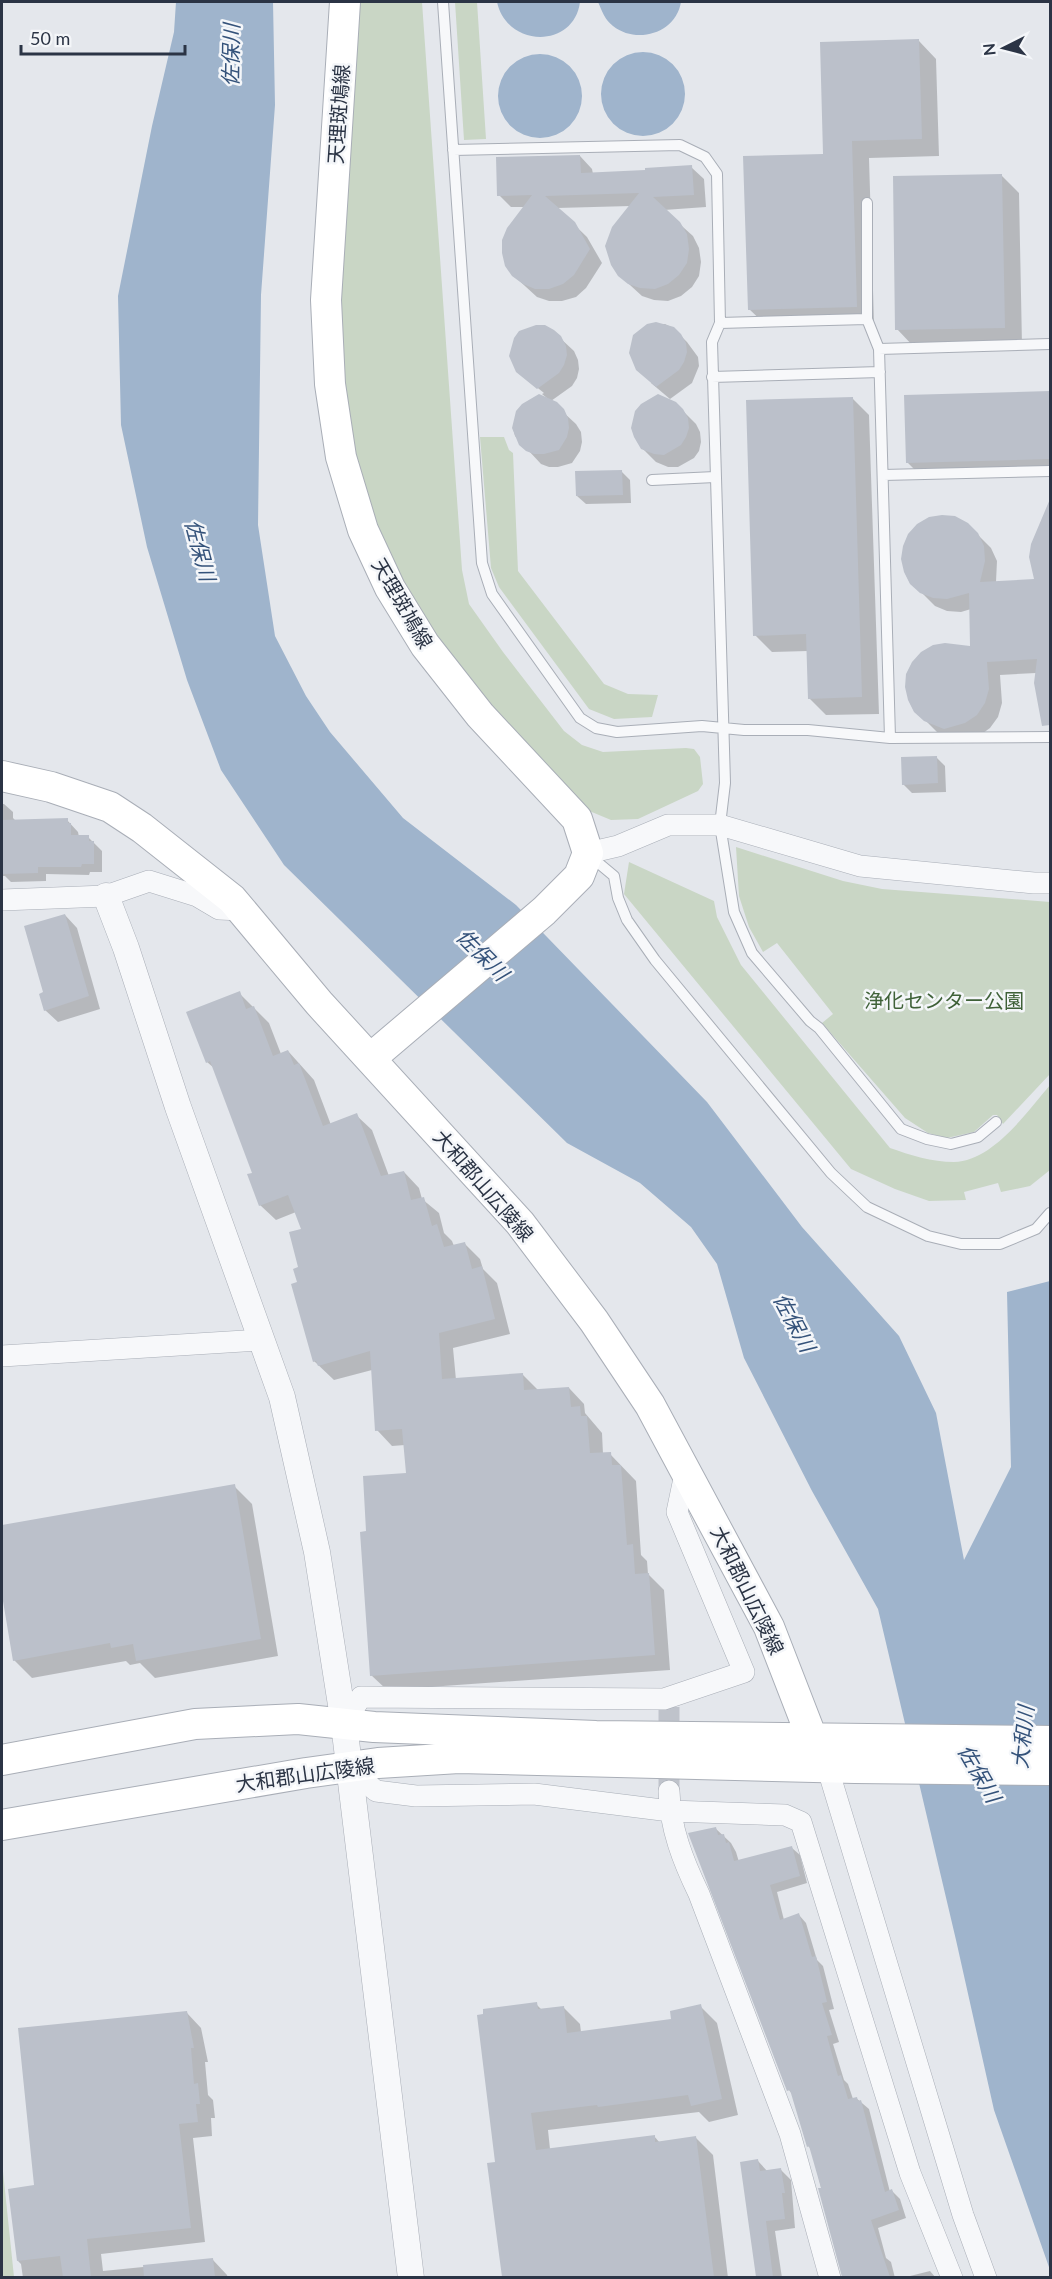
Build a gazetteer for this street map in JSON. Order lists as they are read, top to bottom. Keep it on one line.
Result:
{"streets":{"main road":["天理斑鳩線","大和郡山広陵線"]},"water":["佐保川","大和川"],"parks":["浄化センター公園"],"scale_bar":"50 m","north":"left"}
